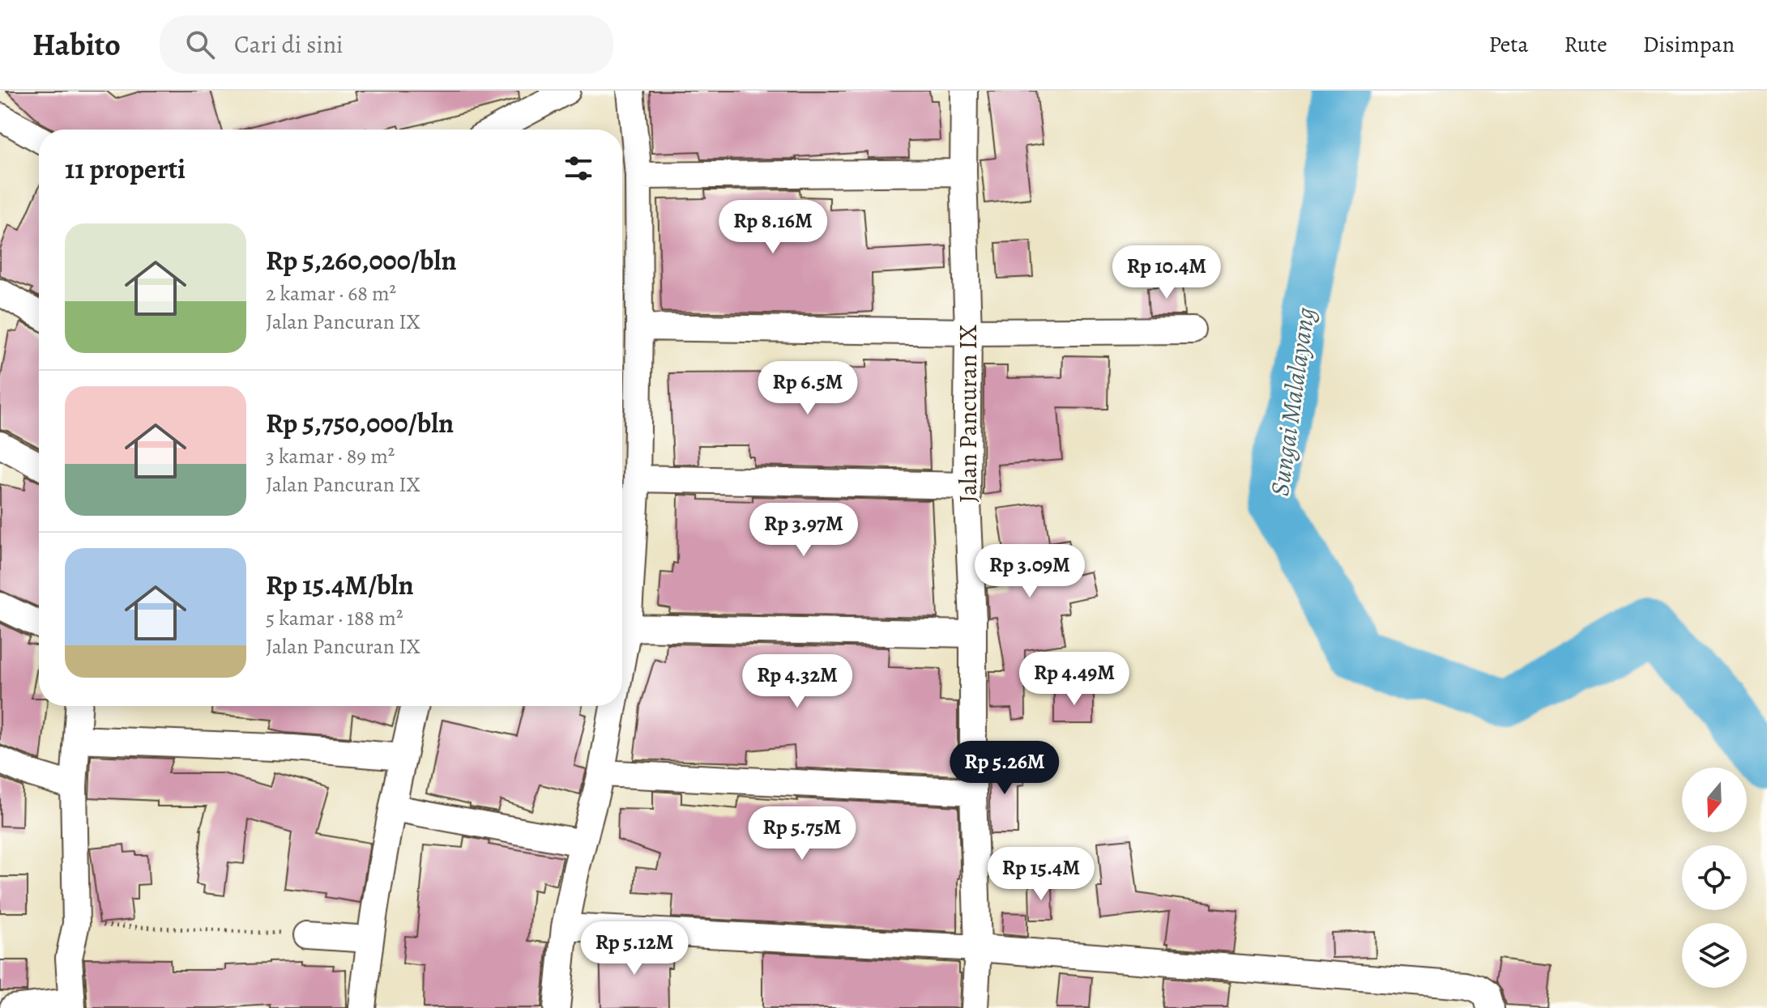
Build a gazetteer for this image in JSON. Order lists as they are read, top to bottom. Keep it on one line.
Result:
{"streets":{"street":["Jalan Pancuran IX"]},"water":["Sungai Malalayang"],"north":"bottom","page":{"header":"Habito","search":"Cari di sini","nav":["Peta","Rute","Disimpan"],"heading":"11 properti","price":["Rp 8.16M","Rp 10.4M","Rp 6.5M","Rp 3.97M","Rp 3.09M","Rp 4.49M","Rp 4.32M","Rp 5.26M","Rp 5.75M","Rp 15.4M","Rp 5.12M"],"list":[{"name":"Rp 5,260,000/bln","note":"2 kamar · 68 m² · Jalan Pancuran IX"},{"name":"Rp 5,750,000/bln","note":"3 kamar · 89 m² · Jalan Pancuran IX"},{"name":"Rp 15.4M/bln","note":"5 kamar · 188 m² · Jalan Pancuran IX"}]}}
